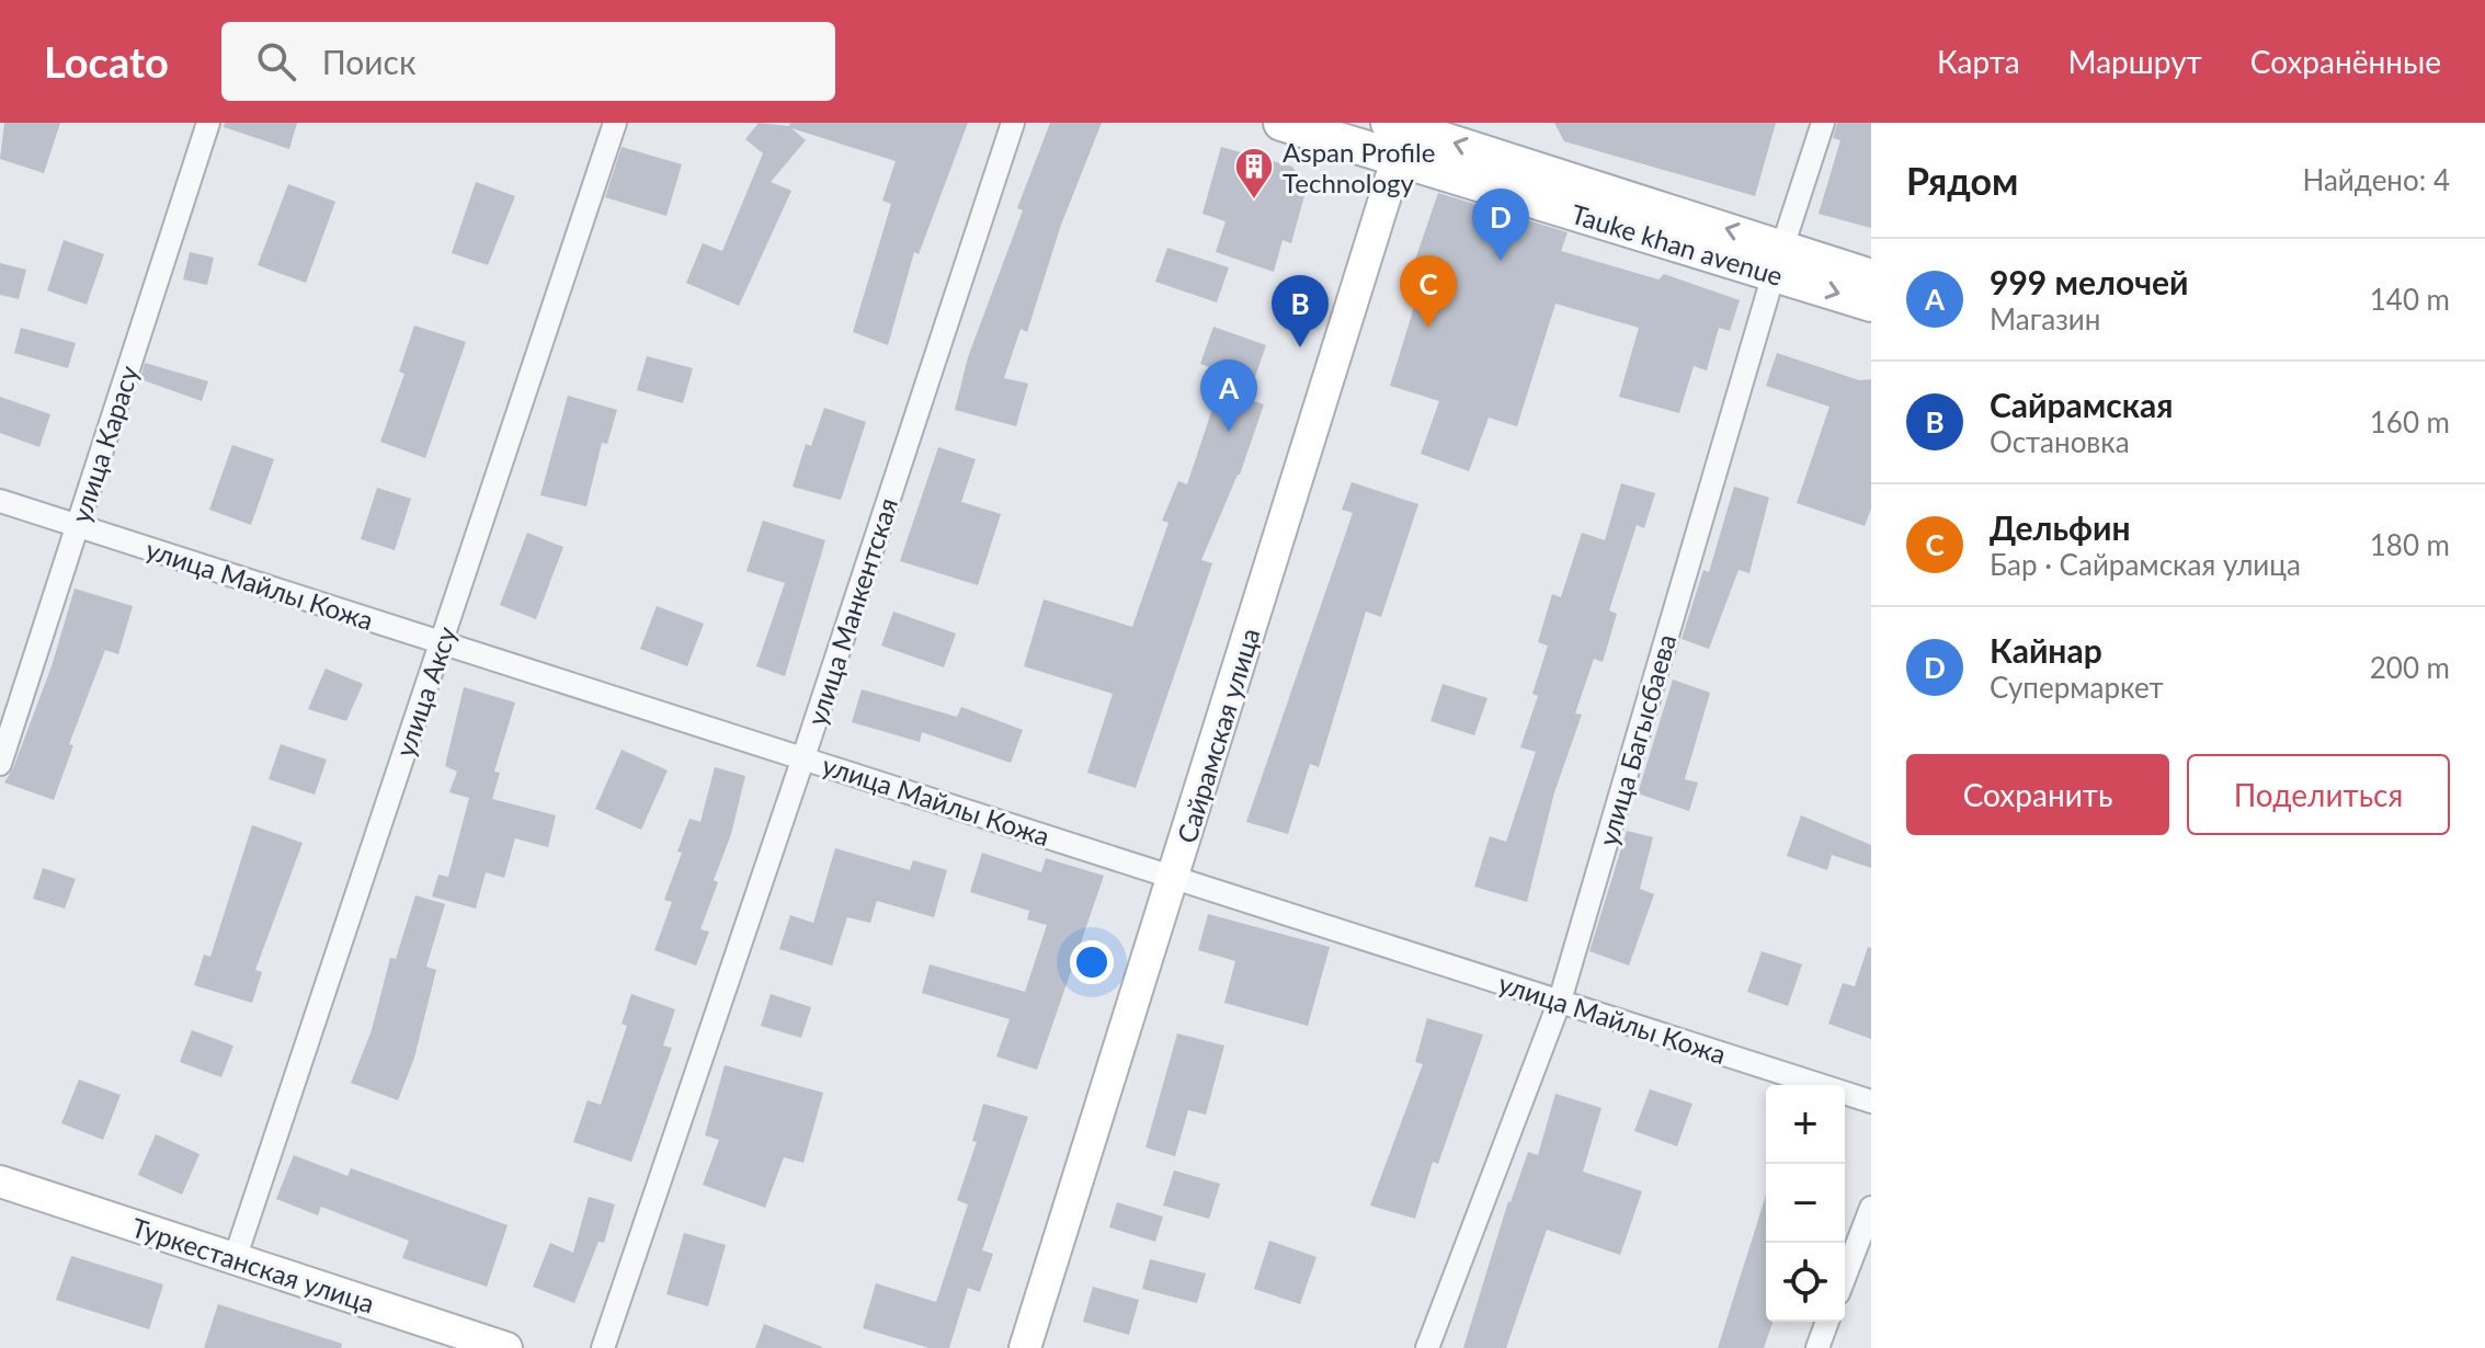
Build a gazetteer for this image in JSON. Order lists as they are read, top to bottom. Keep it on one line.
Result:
{"streets":{"main road":["Tauke khan avenue","Сайрамская улица","Туркестанская улица"],"street":["улица Карасу","улица Майлы Кожа","улица Манкентская","улица Аксу","улица Багысбаева"]},"crossings":[["Tauke khan avenue","Сайрамская улица"],["Tauke khan avenue","улица Багысбаева"],["улица Карасу","улица Майлы Кожа"],["улица Майлы Кожа","улица Манкентская"],["улица Майлы Кожа","улица Аксу"],["улица Майлы Кожа","Сайрамская улица"],["улица Майлы Кожа","улица Багысбаева"],["улица Аксу","Туркестанская улица"]],"places":{"building":["Aspan Profile Technology"]},"page":{"header":"Locato","search":"Поиск","nav":["Карта","Маршрут","Сохранённые"],"heading":["Рядом","Найдено: 4"],"pins":["D","C","B","A"],"list":[{"mark":"A","name":"999 мелочей","note":"Магазин","value":"140 m"},{"mark":"B","name":"Сайрамская","note":"Остановка","value":"160 m"},{"mark":"C","name":"Дельфин","note":"Бар · Сайрамская улица","value":"180 m"},{"mark":"D","name":"Кайнар","note":"Супермаркет","value":"200 m"}],"buttons":["Сохранить","Поделиться"],"map_buttons":["+","−"]}}
